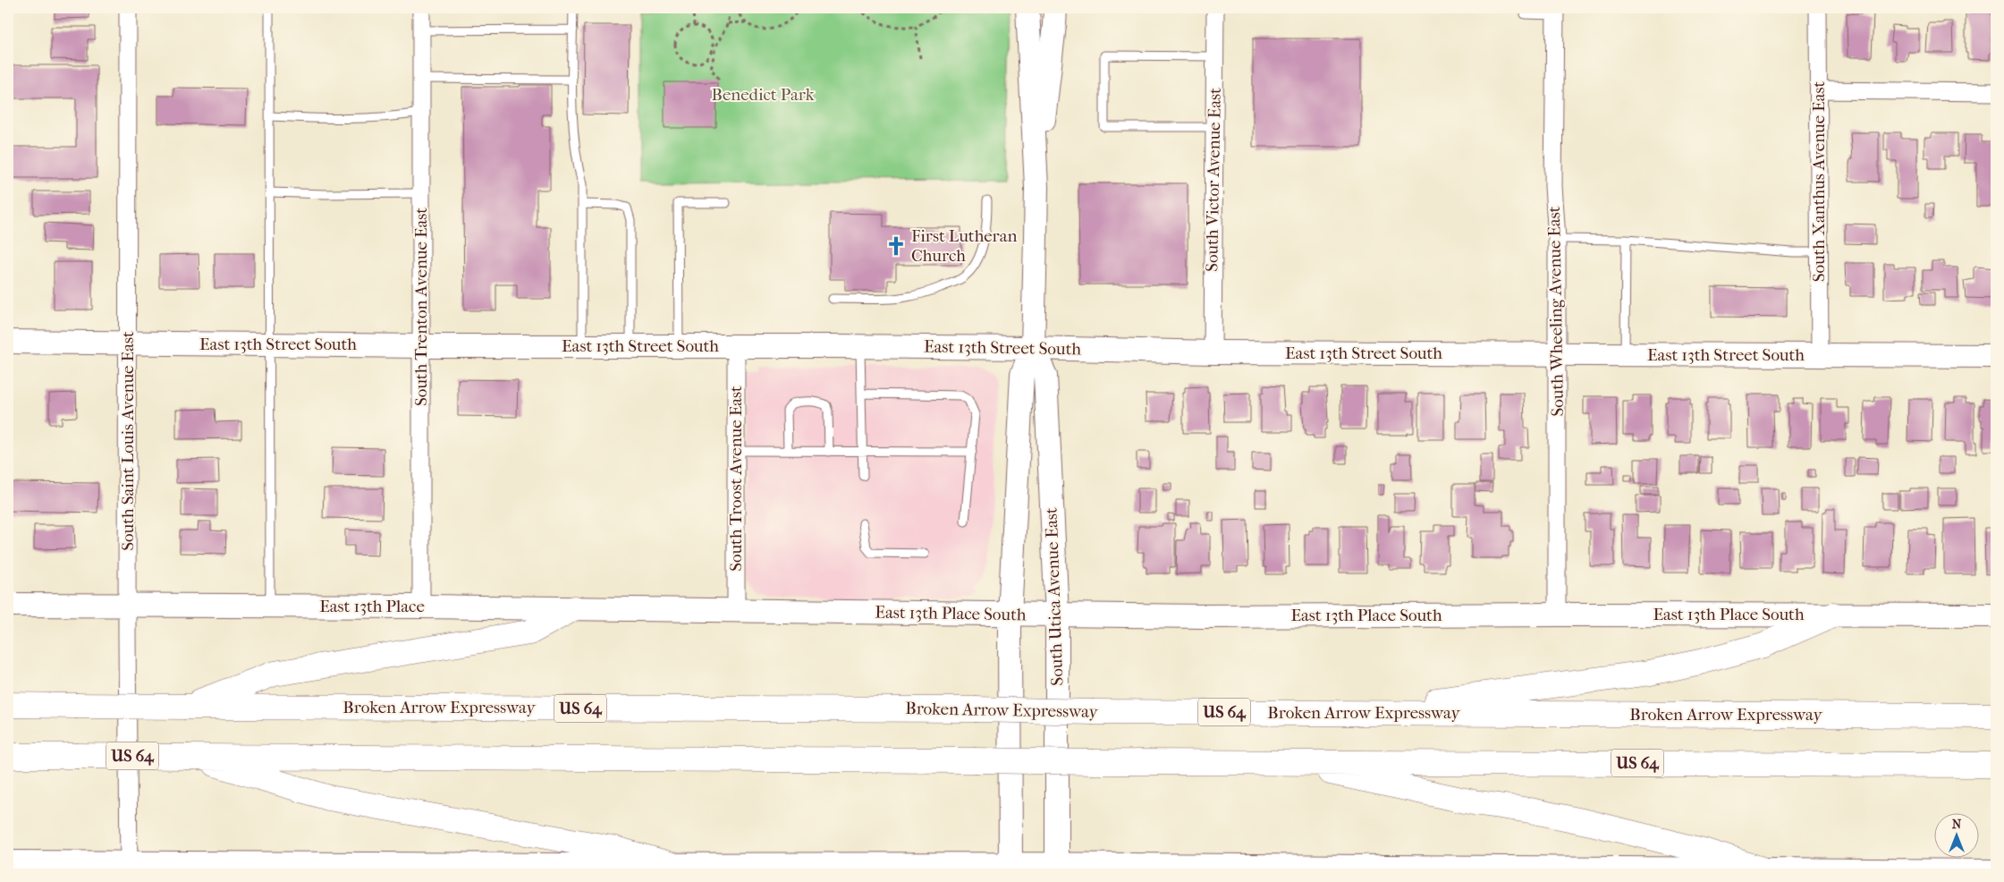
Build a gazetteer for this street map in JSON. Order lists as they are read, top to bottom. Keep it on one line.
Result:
{"streets":{"highway":["Broken Arrow Expressway","US 64"],"street":["South Victor Avenue East","South Xanthus Avenue East","South Trenton Avenue East","South Wheeling Avenue East","East 13th Street South","South Saint Louis Avenue East","South Troost Avenue East","South Utica Avenue East","East 13th Place","East 13th Place South"]},"crossings":[["South Victor Avenue East","East 13th Street South"],["South Xanthus Avenue East","East 13th Street South"],["South Trenton Avenue East","East 13th Street South"],["South Trenton Avenue East","East 13th Place"],["South Wheeling Avenue East","East 13th Street South"],["South Wheeling Avenue East","East 13th Place South"],["East 13th Street South","South Saint Louis Avenue East"],["East 13th Street South","South Troost Avenue East"],["East 13th Street South","South Utica Avenue East"],["South Saint Louis Avenue East","East 13th Place"],["South Troost Avenue East","East 13th Place"],["South Troost Avenue East","East 13th Place South"],["South Utica Avenue East","East 13th Place South"],["East 13th Place","East 13th Place South"]],"parks":["Benedict Park"],"places":{"church":["First Lutheran Church"]},"north":"top"}
